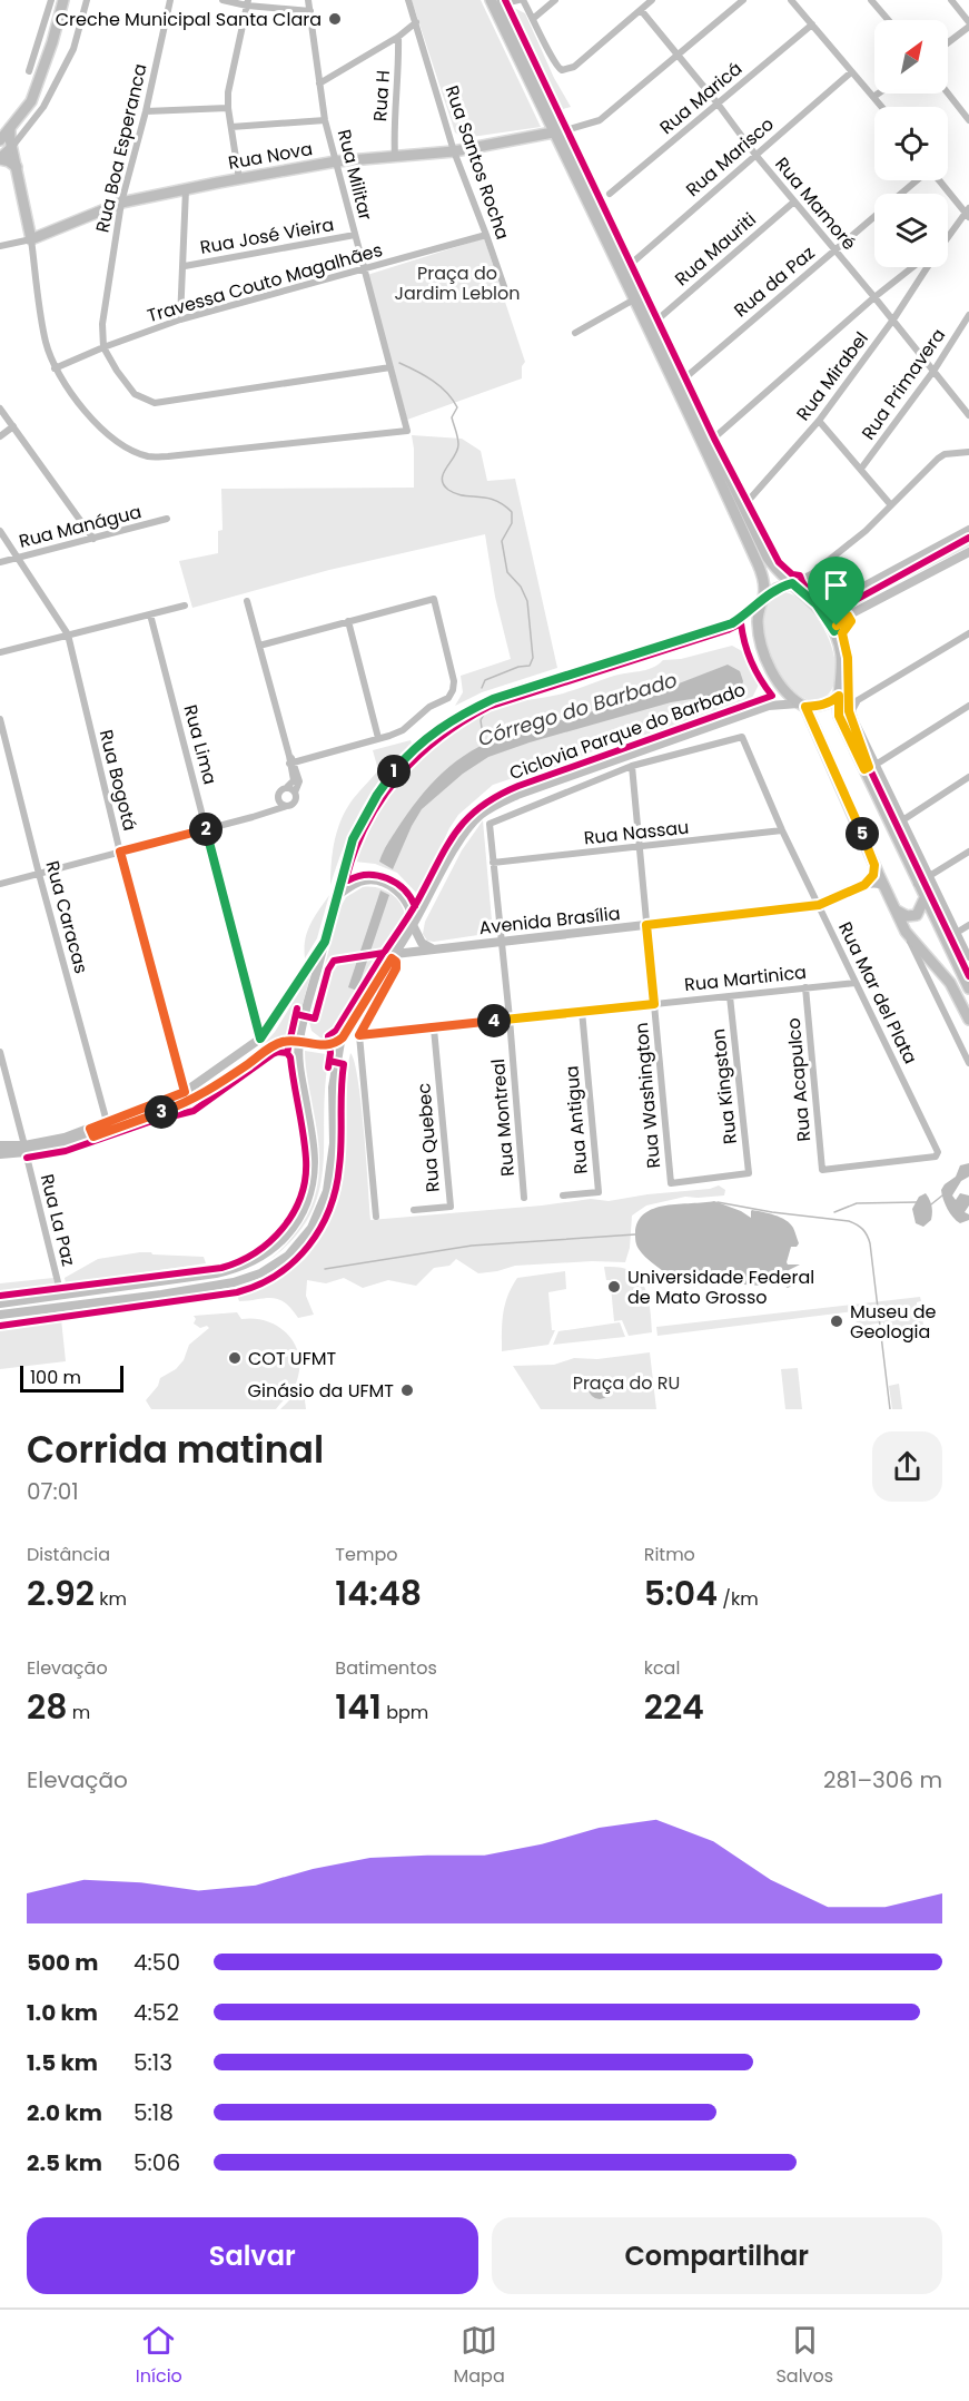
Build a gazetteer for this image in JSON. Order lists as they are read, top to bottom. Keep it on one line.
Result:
{"streets":{"main road":["Rua Nova"],"street":["Rua H","Rua Maricá","Rua Boa Esperanca","Rua Marisco","Rua Santos Rocha","Rua Militar","Rua Mamoré","Rua José Vieira","Rua Mauriti","Rua da Paz","Travessa Couto Magalhães","Rua Mirabel","Rua Primavera","Rua Manágua","Rua Lima","Rua Bogotá","Rua Nassau","Rua Caracas","Avenida Brasília","Rua Martinica","Rua Mar del Plata","Rua Acapulco","Rua Kingston","Rua Washington","Rua Montreal","Rua Antigua","Rua Quebec","Rua La Paz"],"cycle path":["Ciclovia Parque do Barbado"]},"crossings":[["Rua H","Rua Nova"],["Rua Maricá","Rua Mamoré"],["Rua Boa Esperanca","Rua Nova"],["Rua Boa Esperanca","Travessa Couto Magalhães"],["Rua Nova","Rua Santos Rocha"],["Rua Nova","Rua Militar"],["Rua Marisco","Rua Mamoré"],["Rua Santos Rocha","Travessa Couto Magalhães"],["Rua Militar","Rua José Vieira"],["Rua Militar","Travessa Couto Magalhães"],["Rua Mamoré","Rua Mauriti"],["Rua Mamoré","Rua da Paz"],["Rua Mamoré","Rua Mirabel"],["Rua Mamoré","Rua Primavera"],["Rua Manágua","Rua Bogotá"],["Rua Nassau","Rua Mar del Plata"],["Rua Nassau","Rua Washington"],["Rua Nassau","Rua Montreal"],["Avenida Brasília","Rua Mar del Plata"],["Avenida Brasília","Rua Washington"],["Avenida Brasília","Rua Montreal"],["Rua Martinica","Rua Mar del Plata"],["Rua Martinica","Rua Acapulco"],["Rua Martinica","Rua Kingston"],["Rua Martinica","Rua Washington"],["Rua Martinica","Rua Montreal"],["Rua Martinica","Rua Antigua"],["Rua Martinica","Rua Quebec"],["Rua Mar del Plata","Rua Acapulco"],["Rua Mar del Plata","Rua Montreal"],["Rua Kingston","Rua Washington"],["Rua Washington","Rua Montreal"]],"water":["Córrego do Barbado"],"parks":["Praça do Jardim Leblon","Praça do RU"],"places":["Creche Municipal Santa Clara","Universidade Federal de Mato Grosso","Museu de Geologia","COT UFMT","Ginásio da UFMT"],"scale_bar":"100 m","north":"top right","page":{"pins":["1","2","5","4","3"],"scale":"100 m","heading":["Corrida matinal","07:01"],"stats":[["Distância","2.92 km"],["Tempo","14:48"],["Ritmo","5:04 /km"],["Elevação","28 m"],["Batimentos","141 bpm"],["kcal","224"]],"chart":["Elevação","281–306 m"],"list":[{"name":"500 m","note":"4:50"},{"name":"1.0 km","note":"4:52"},{"name":"1.5 km","note":"5:13"},{"name":"2.0 km","note":"5:18"},{"name":"2.5 km","note":"5:06"}],"buttons":["Salvar","Compartilhar"],"tabs":["Início","Mapa","Salvos"]}}
